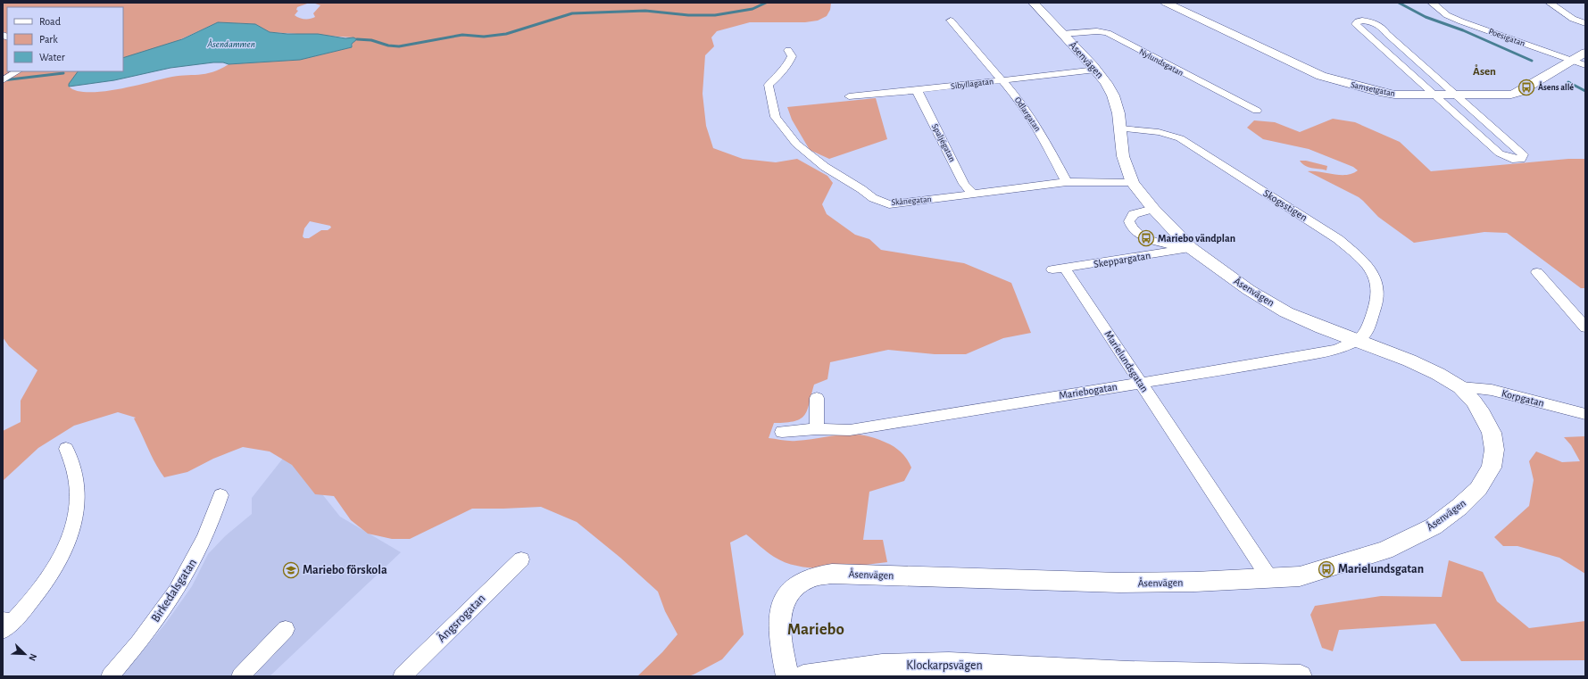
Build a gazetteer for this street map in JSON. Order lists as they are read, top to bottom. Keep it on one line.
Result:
{"streets":{"street":["Poesigatan","Åsenvägen","Nylundsgatan","Sibyllagatan","Samsetgatan","Odlargatan","Spaljégatan","Skånegatan","Skogsstigen","Skeppargatan","Marielundsgatan","Mariebogatan","Korpgatan","Birkedalsgatan","Ängsrogatan","Klockarpsvägen"]},"crossings":[["Poesigatan","Samsetgatan"],["Åsenvägen","Nylundsgatan"],["Åsenvägen","Sibyllagatan"],["Åsenvägen","Skånegatan"],["Åsenvägen","Skogsstigen"],["Åsenvägen","Skeppargatan"],["Åsenvägen","Marielundsgatan"],["Åsenvägen","Mariebogatan"],["Åsenvägen","Korpgatan"],["Sibyllagatan","Odlargatan"],["Sibyllagatan","Spaljégatan"],["Odlargatan","Skånegatan"],["Spaljégatan","Skånegatan"],["Skogsstigen","Mariebogatan"],["Skeppargatan","Marielundsgatan"],["Marielundsgatan","Mariebogatan"]],"districts":["Åsen","Mariebo"],"water":["Åsendammen"],"places":{"bus stop":["Åsens allé","Mariebo vändplan","Marielundsgatan"],"school or university":["Mariebo förskola"]},"legend":["Road","Park","Water"],"north":"bottom right"}
